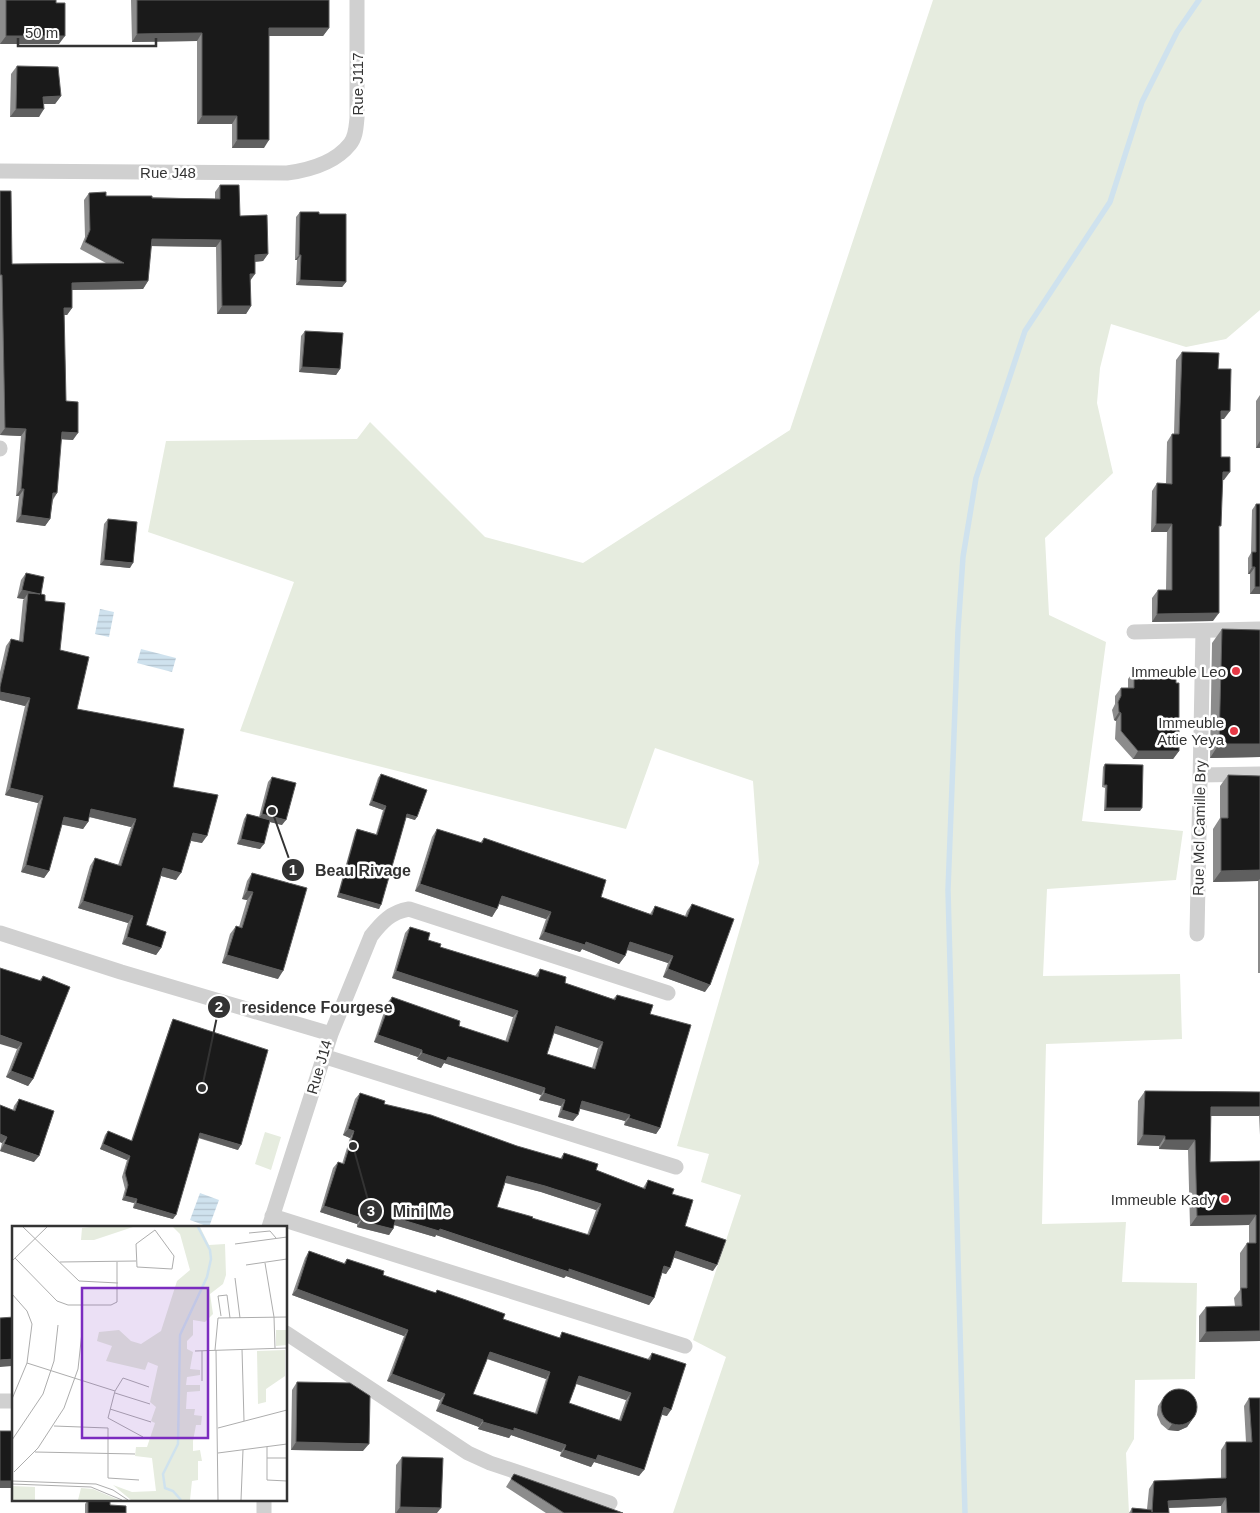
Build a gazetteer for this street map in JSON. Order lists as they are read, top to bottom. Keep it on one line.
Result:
{"streets":{"street":["Rue J117","Rue J48","Rue Mcl Camille Bry","Rue J14"]},"crossings":[["Rue J117","Rue J48"]],"places":["Immeuble Leo","Immeuble Attie Yeya","Beau Rivage","residence Fourgese","Mini Me","Immeuble Kady"],"scale_bar":"50 m"}
